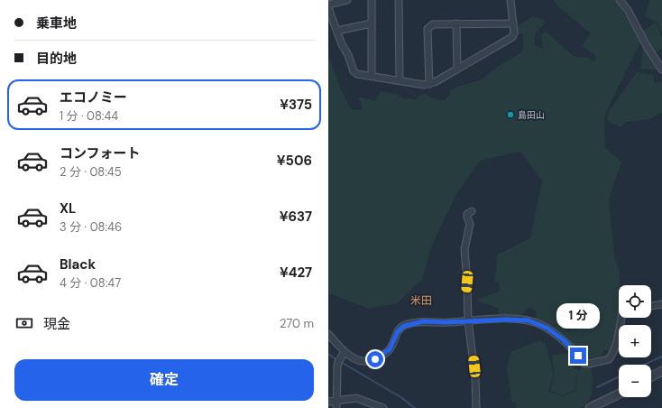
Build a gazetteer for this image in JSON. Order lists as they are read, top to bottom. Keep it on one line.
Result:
{"districts":["米田"],"places":["島田山"],"page":{"banner":["乗車地","目的地"],"list":[{"name":"エコノミー","note":"1 分 · 08:44","value":"¥375"},{"name":"コンフォート","note":"2 分 · 08:45","value":"¥506"},{"name":"XL","note":"3 分 · 08:46","value":"¥637"},{"name":"Black","note":"4 分 · 08:47","value":"¥427"}],"map_buttons":["+","−"],"pay":["現金","270 m"],"bubble":"1 分","buttons":"確定"}}
